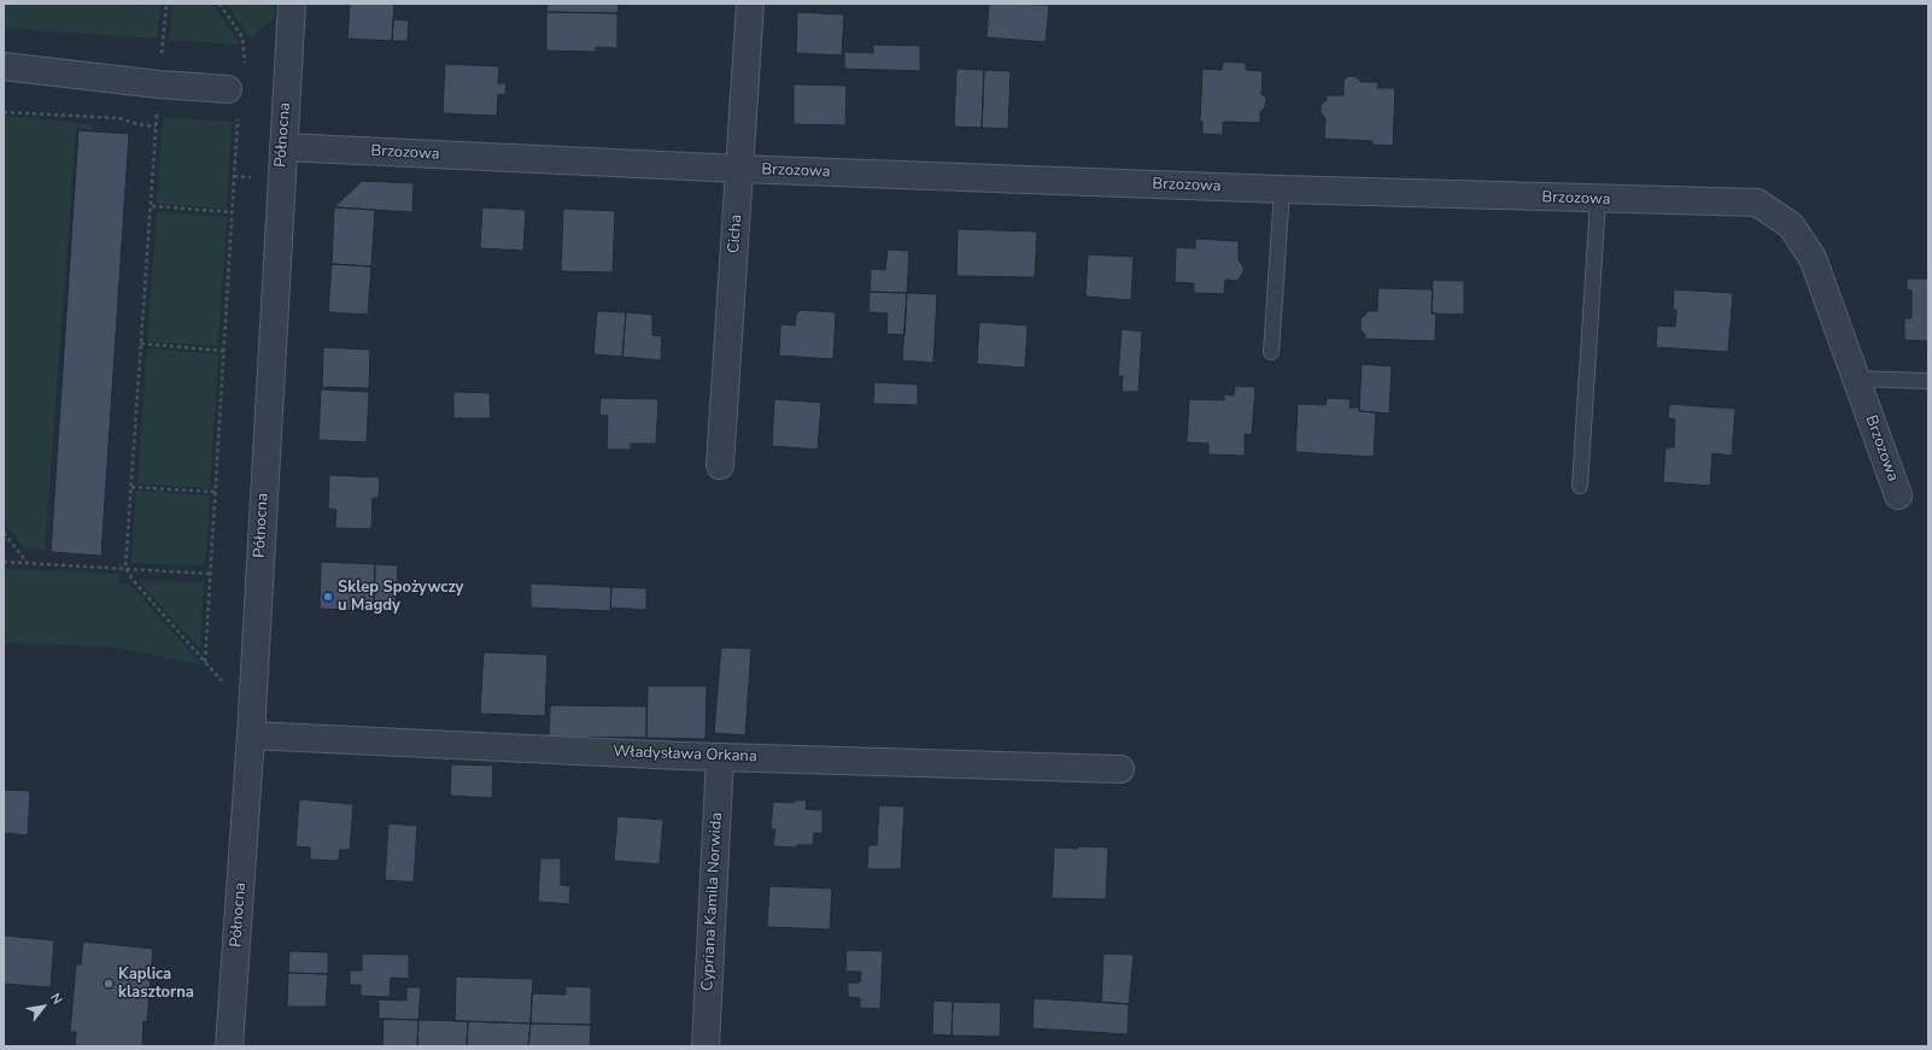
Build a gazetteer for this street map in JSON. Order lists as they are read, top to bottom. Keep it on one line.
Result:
{"streets":{"street":["Północna","Brzozowa","Cicha","Władysława Orkana","Cypriana Kamila Norwida"]},"crossings":[["Północna","Brzozowa"],["Północna","Władysława Orkana"],["Brzozowa","Cicha"],["Władysława Orkana","Cypriana Kamila Norwida"]],"places":["Sklep Spożywczy u Magdy","Kaplica klasztorna"],"north":"top right"}
